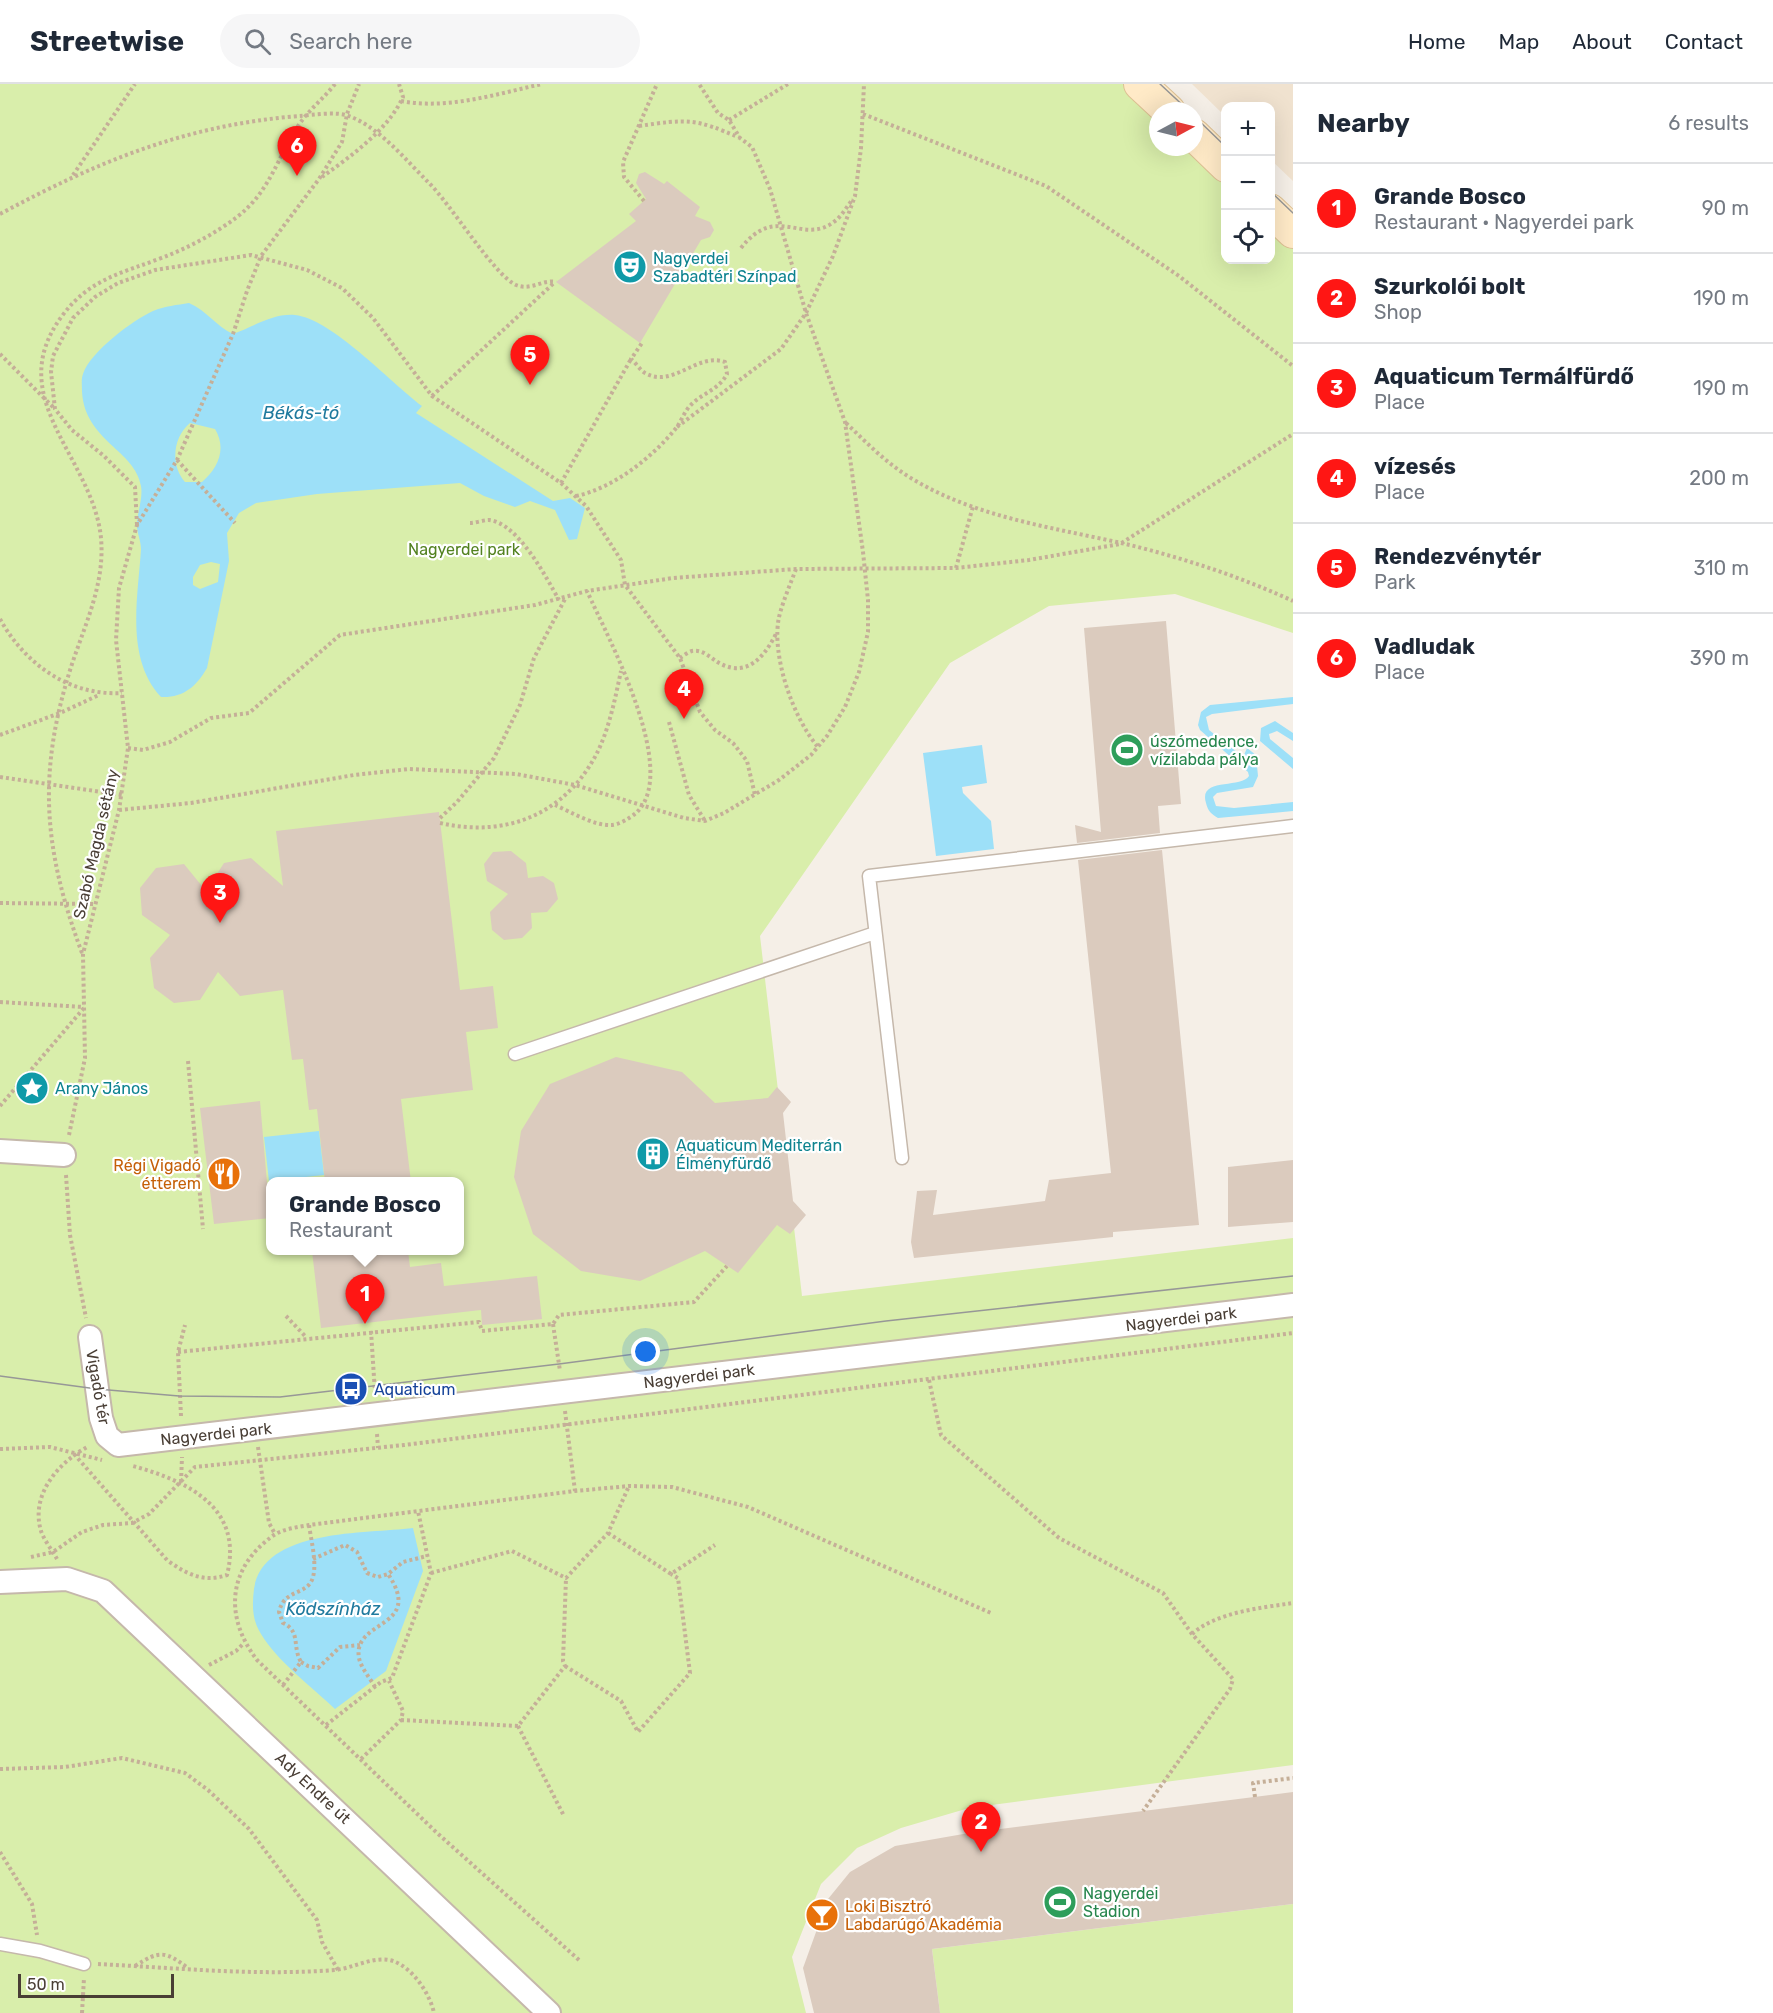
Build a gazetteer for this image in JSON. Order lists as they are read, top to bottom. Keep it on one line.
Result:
{"streets":{"street":["Nagyerdei park","Vigadó tér","Ady Endre út"],"path":["Szabó Magda sétány"]},"crossings":[["Nagyerdei park","Vigadó tér"]],"water":["Békás-tó","Ködszínház"],"parks":["Nagyerdei park"],"places":{"theatre":["Nagyerdei Szabadtéri Színpad"],"sports":["úszómedence, vízilabda pálya","Nagyerdei Stadion"],"place":["Arany János"],"building":["Aquaticum Mediterrán Élményfürdő"],"restaurant":["Régi Vigadó étterem"],"bus stop":["Aquaticum"],"bar":["Loki Bisztró Labdarúgó Akadémia"]},"scale_bar":"50 m","north":"right","page":{"header":"Streetwise","search":"Search here","nav":["Home","Map","About","Contact"],"heading":["Nearby","6 results"],"map_buttons":["+","−"],"pins":["6","5","4","3","1","2"],"list":[{"mark":"1","name":"Grande Bosco","note":"Restaurant · Nagyerdei park","value":"90 m"},{"mark":"2","name":"Szurkolói bolt","note":"Shop","value":"190 m"},{"mark":"3","name":"Aquaticum Termálfürdő","note":"Place","value":"190 m"},{"mark":"4","name":"vízesés","note":"Place","value":"200 m"},{"mark":"5","name":"Rendezvénytér","note":"Park","value":"310 m"},{"mark":"6","name":"Vadludak","note":"Place","value":"390 m"}],"popup":["Grande Bosco","Restaurant"],"scale":"50 m"}}
